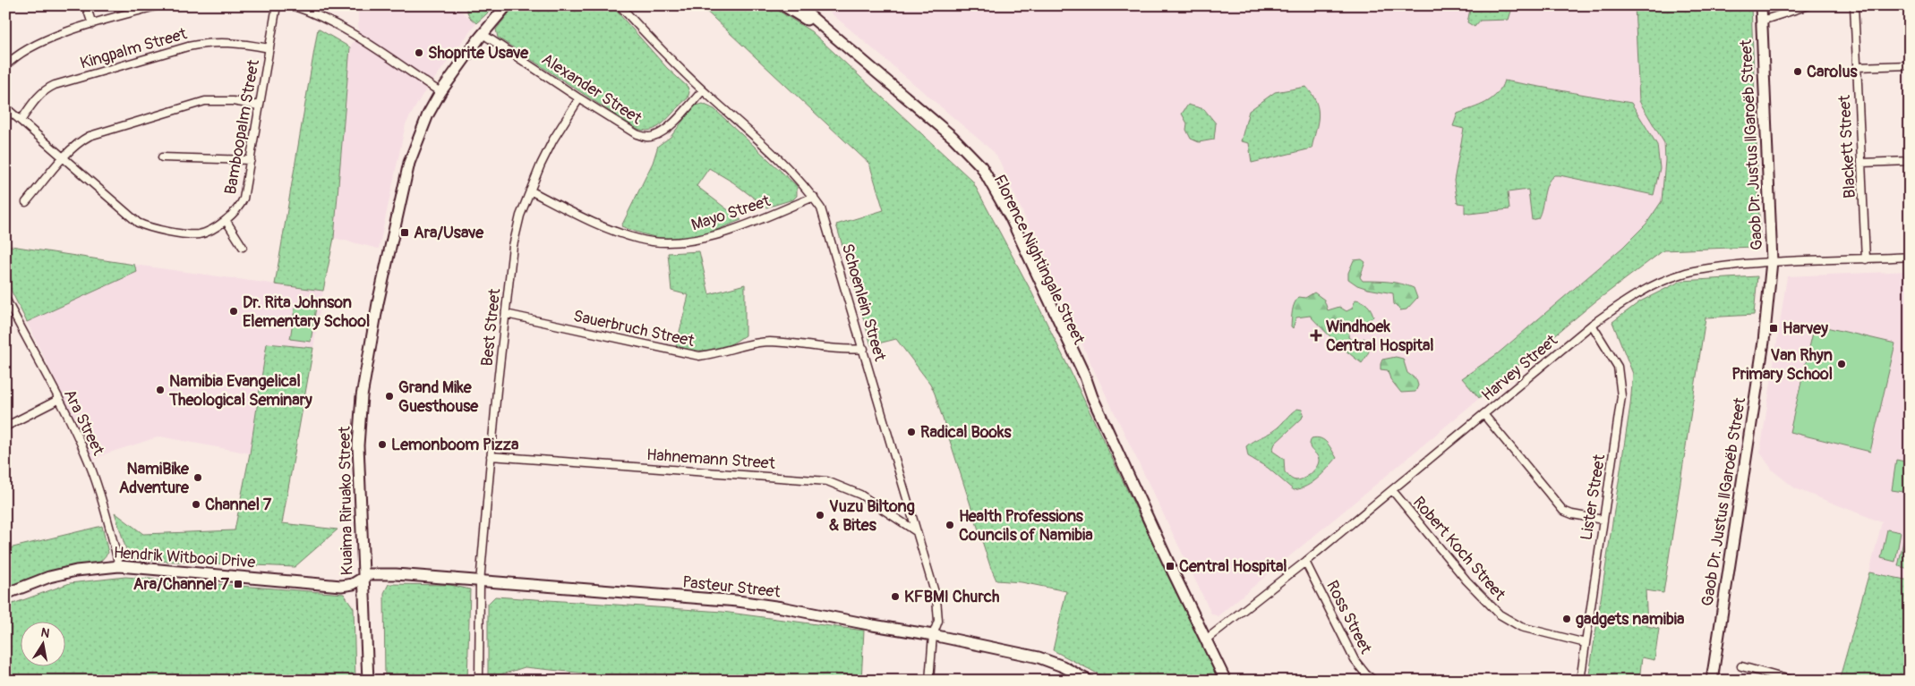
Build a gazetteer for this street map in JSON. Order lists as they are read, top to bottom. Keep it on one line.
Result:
{"streets":{"main road":["Gaob Dr. Justus ǁGaroëb Street","Florence Nightingale Street","Kuaima Riruako Street","Hendrik Witbooi Drive","Pasteur Street"],"street":["Kingpalm Street","Alexander Street","Bamboopalm Street","Blackett Street","Mayo Street","Schoenlein Street","Best Street","Sauerbruch Street","Harvey Street","Ara Street","Hahnemann Street","Lister Street","Robert Koch Street","Ross Street"]},"crossings":[["Kingpalm Street","Bamboopalm Street"],["Alexander Street","Schoenlein Street"],["Alexander Street","Best Street"],["Alexander Street","Kuaima Riruako Street"],["Gaob Dr. Justus ǁGaroëb Street","Harvey Street"],["Blackett Street","Harvey Street"],["Mayo Street","Schoenlein Street"],["Mayo Street","Best Street"],["Florence Nightingale Street","Harvey Street"],["Schoenlein Street","Sauerbruch Street"],["Schoenlein Street","Hahnemann Street"],["Schoenlein Street","Pasteur Street"],["Best Street","Sauerbruch Street"],["Best Street","Hahnemann Street"],["Best Street","Pasteur Street"],["Harvey Street","Lister Street"],["Harvey Street","Robert Koch Street"],["Harvey Street","Ross Street"],["Ara Street","Hendrik Witbooi Drive"],["Lister Street","Robert Koch Street"],["Kuaima Riruako Street","Hendrik Witbooi Drive"],["Kuaima Riruako Street","Pasteur Street"],["Hendrik Witbooi Drive","Pasteur Street"]],"places":{"other":["Shoprite Usave","Carolus","Dr. Rita Johnson Elementary School","Van Rhyn Primary School","Namibia Evangelical Theological Seminary","Grand Mike Guesthouse","Radical Books","Lemonboom Pizza","NamiBike Adventure","Channel 7","Vuzu Biltong & Bites","Health Professions Councils of Namibia","KFBMI Church","gadgets namibia"],"transit":["Ara/Usave","Harvey","Central Hospital","Ara/Channel 7"],"health":["Windhoek Central Hospital"]},"north":"top"}
